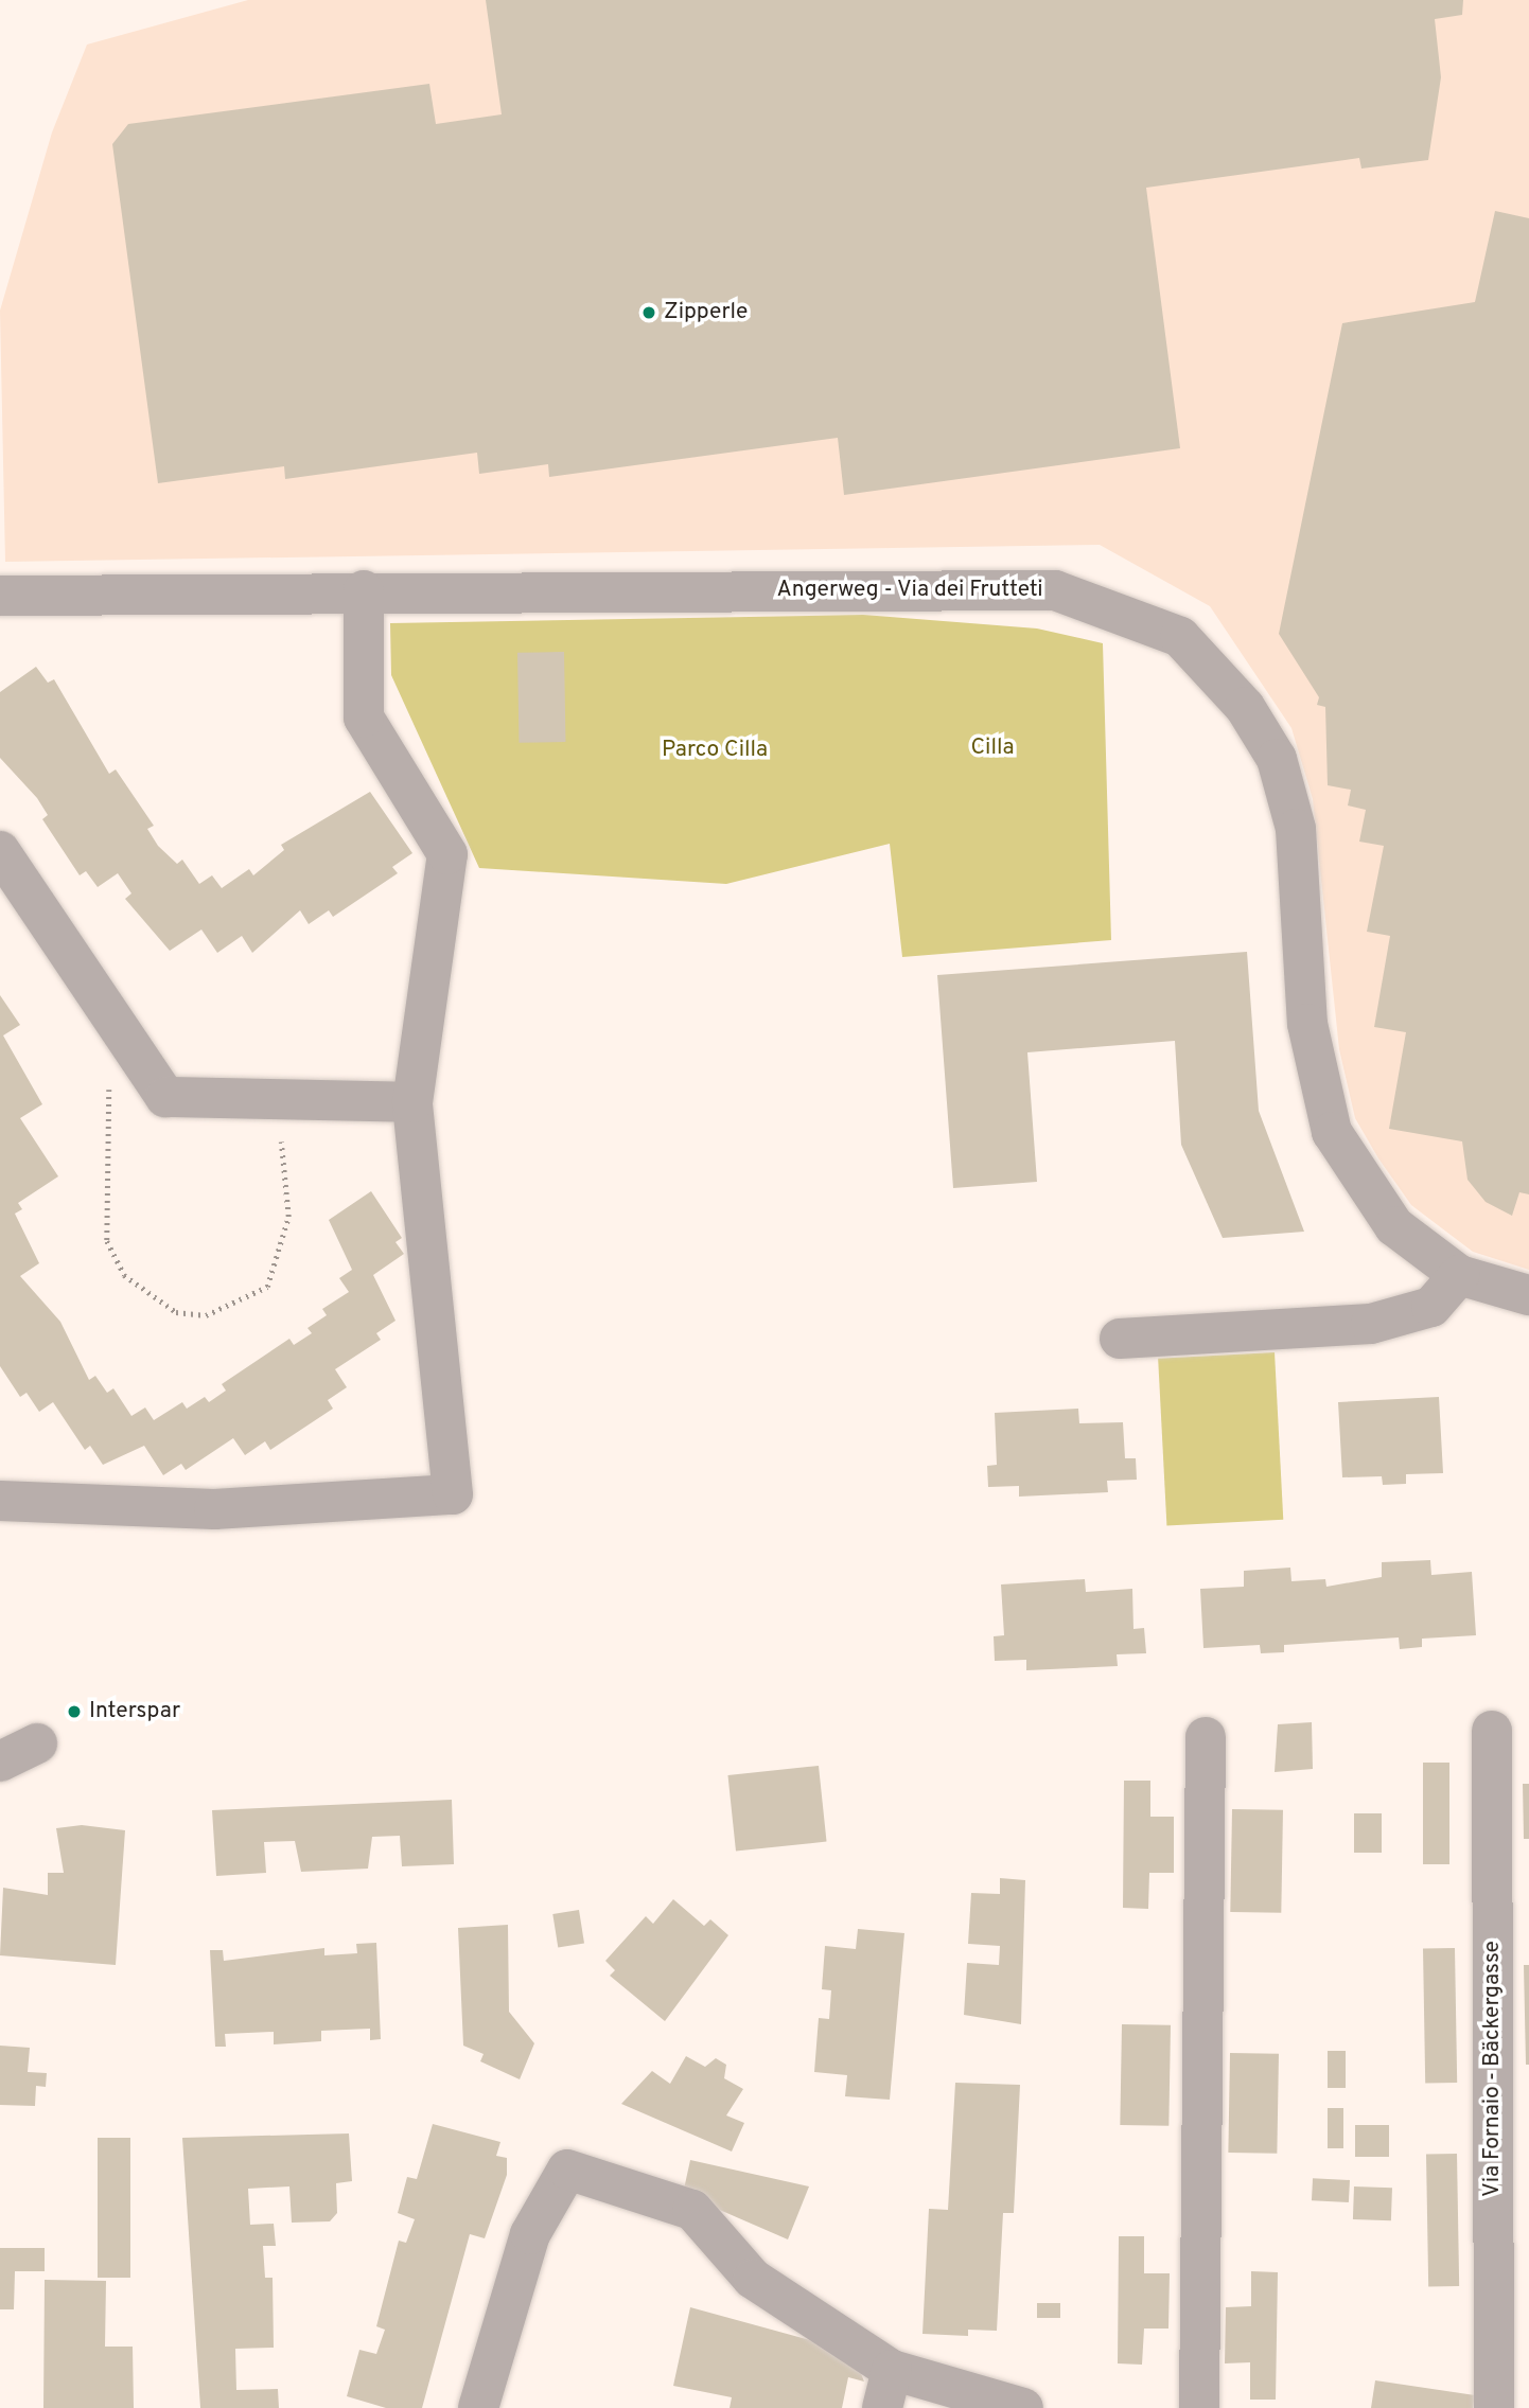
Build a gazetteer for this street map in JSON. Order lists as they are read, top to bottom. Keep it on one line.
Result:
{"streets":{"street":["Angerweg - Via dei Frutteti","Via Fornaio - Bäckergasse"]},"parks":["Cilla","Parco Cilla"],"places":["Zipperle","Interspar"]}
